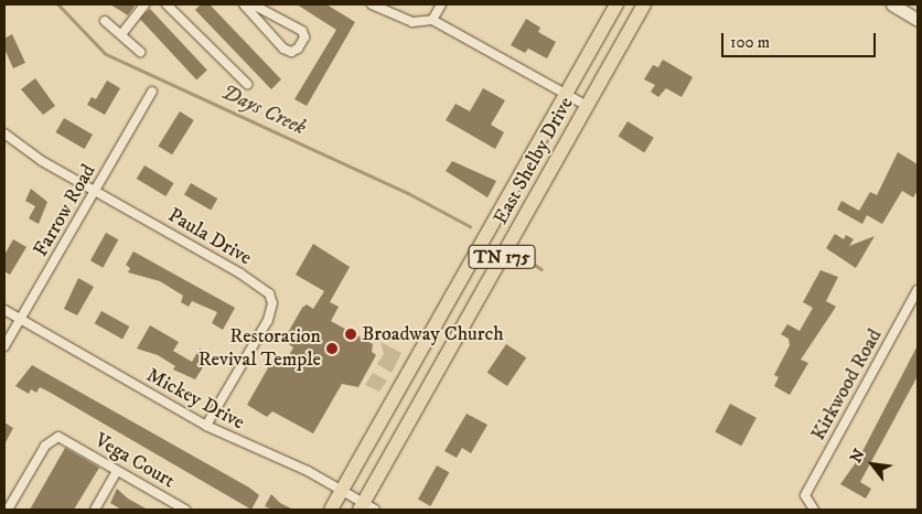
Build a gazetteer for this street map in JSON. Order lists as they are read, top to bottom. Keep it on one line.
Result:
{"streets":{"main road":["East Shelby Drive","TN 175"],"street":["Farrow Road","Paula Drive","Kirkwood Road","Mickey Drive","Vega Court"]},"crossings":[["East Shelby Drive","Mickey Drive"],["Farrow Road","Paula Drive"],["Farrow Road","Mickey Drive"],["Paula Drive","Mickey Drive"]],"water":["Days Creek"],"places":["Broadway Church","Restoration Revival Temple"],"scale_bar":"100 m","north":"top left"}
